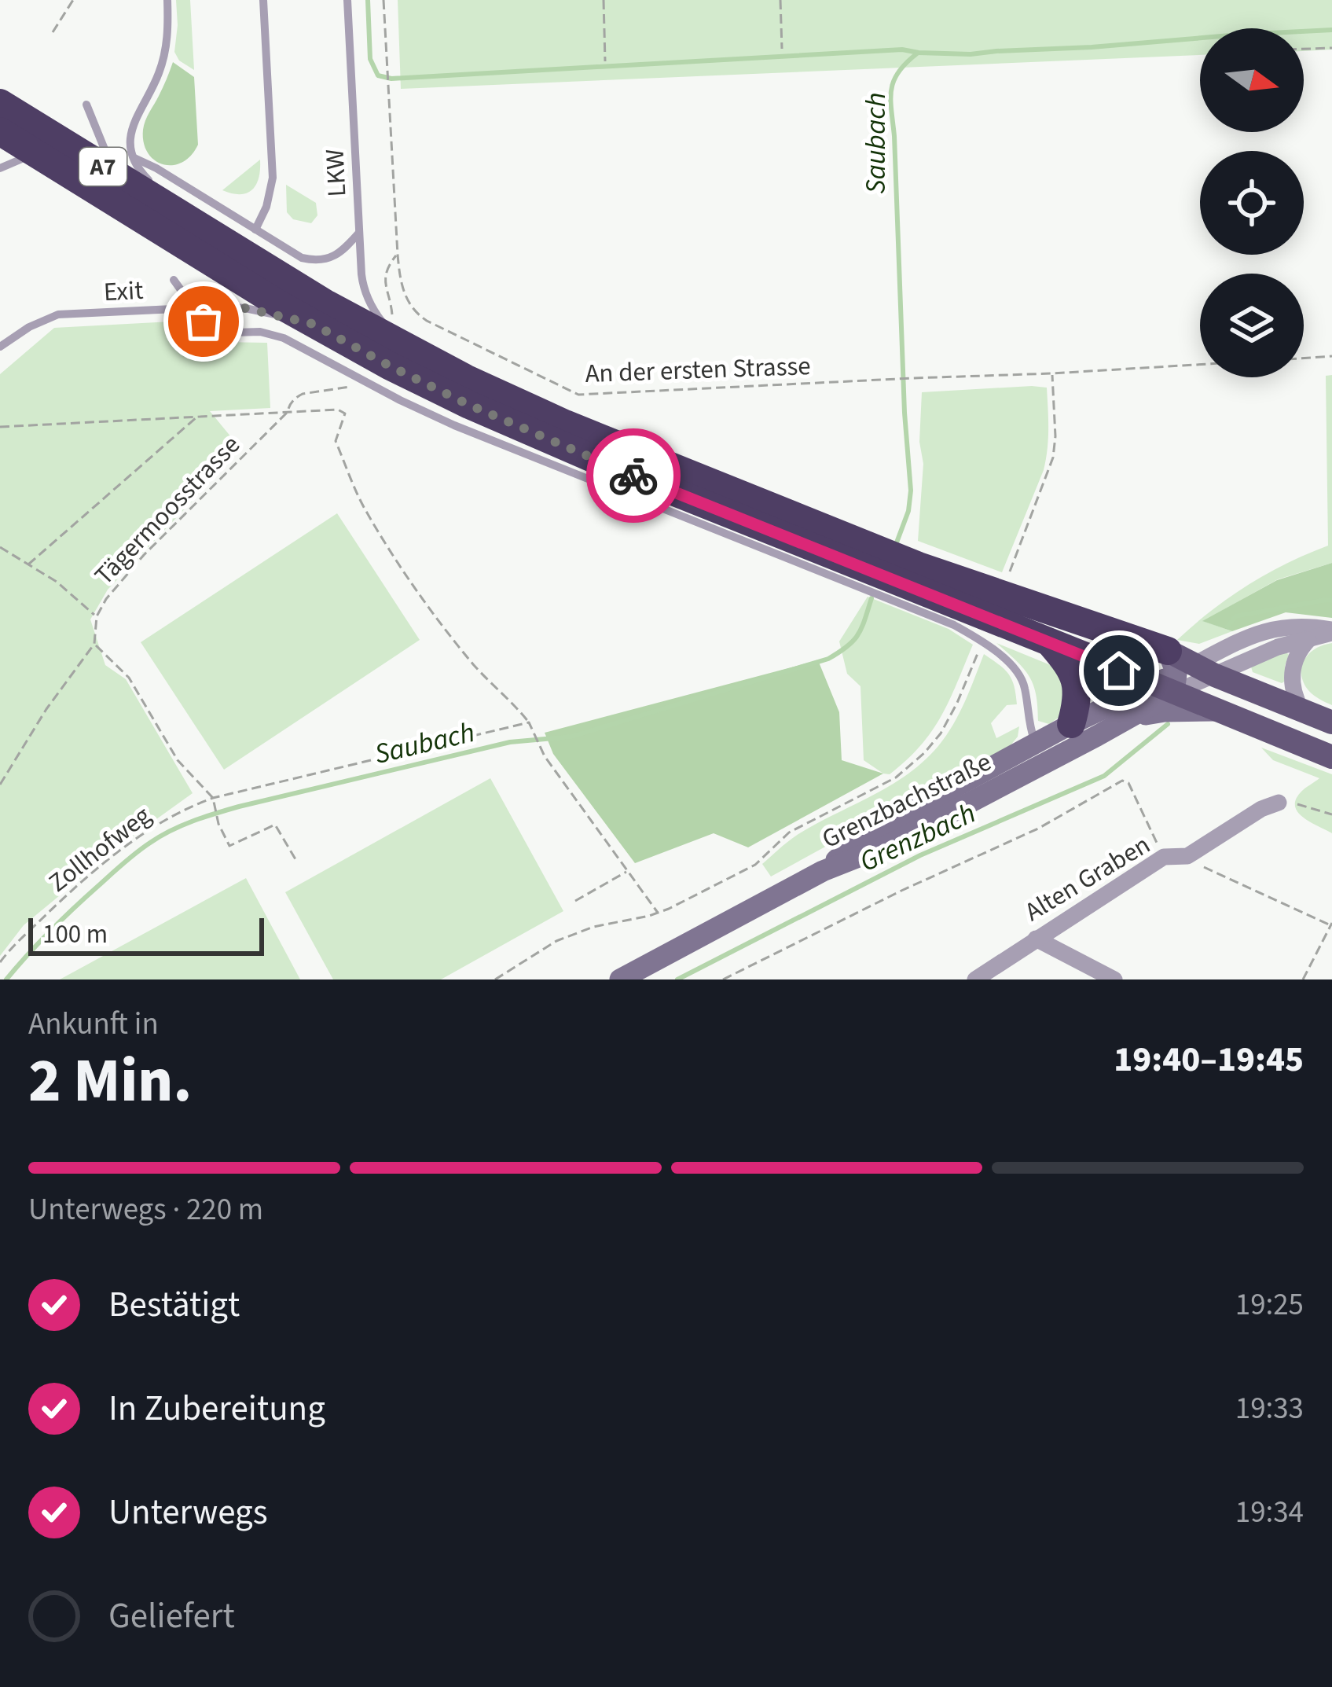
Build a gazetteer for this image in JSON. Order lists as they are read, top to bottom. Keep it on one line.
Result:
{"streets":{"highway":["A7"],"street":["Grenzbachstraße","Alten Graben"],"lane":["LKW","Exit"],"path":["An der ersten Strasse","Tägermoosstrasse","Zollhofweg"]},"crossings":[["A7","LKW"],["A7","Exit"],["A7","Grenzbachstraße"]],"water":["Saubach","Grenzbach"],"scale_bar":"100 m","north":"right","page":{"scale":"100 m","heading":["2 Min.","Ankunft in","19:40–19:45"],"bar":"Unterwegs · 220 m","list":[["Bestätigt","19:25"],["In Zubereitung","19:33"],["Unterwegs","19:34"],"Geliefert"]}}
